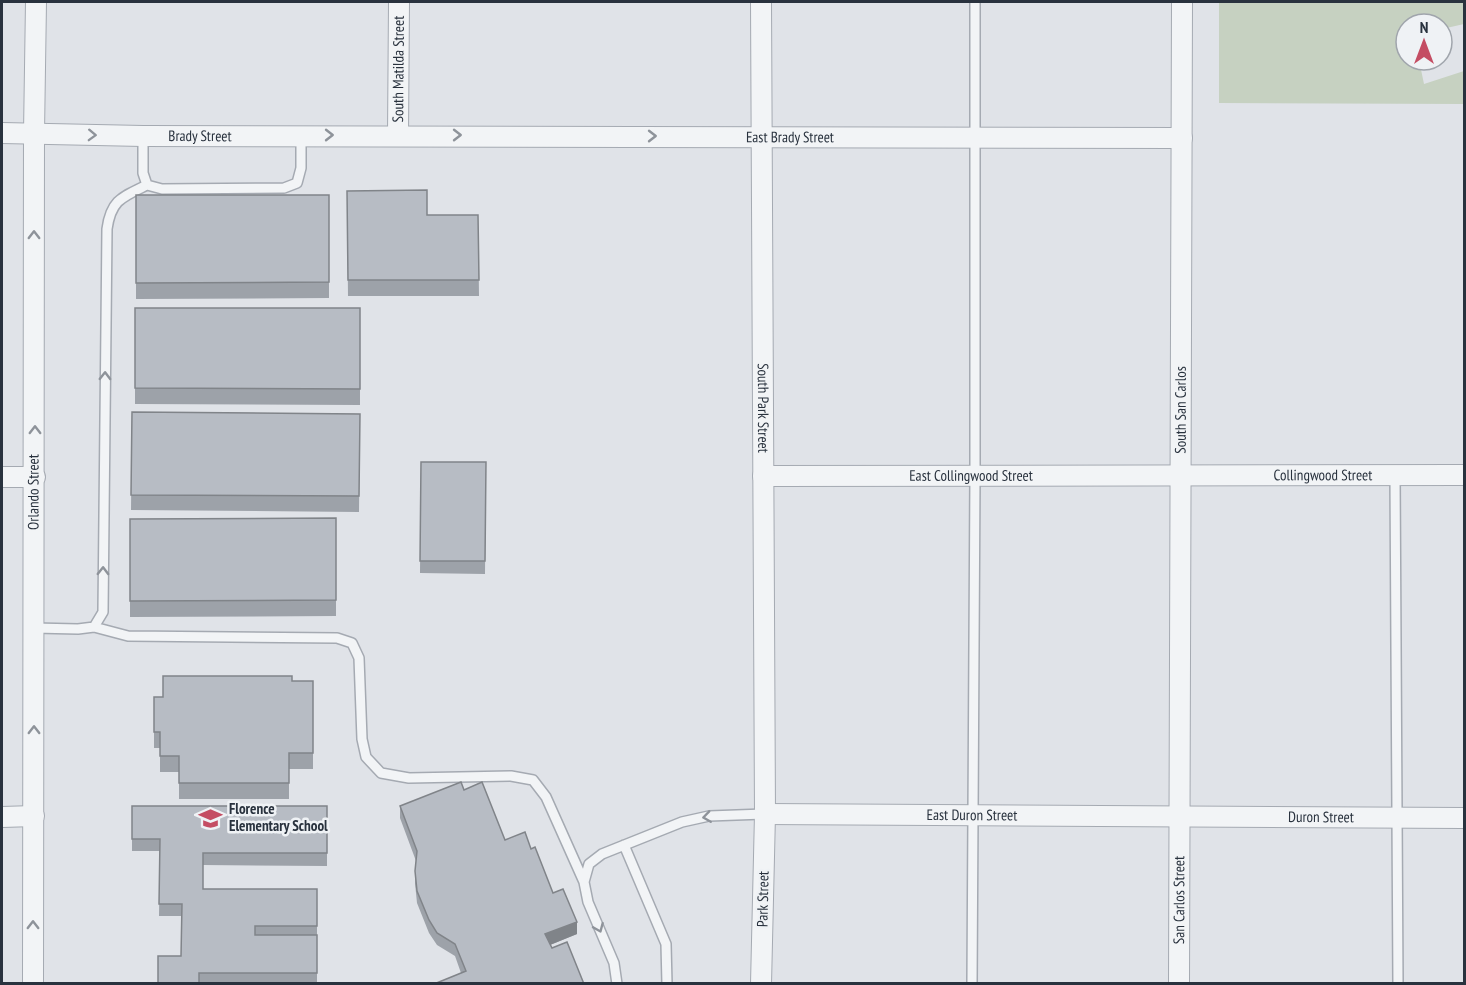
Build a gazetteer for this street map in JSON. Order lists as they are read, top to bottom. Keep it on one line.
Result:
{"streets":{"street":["South Matilda Street","Brady Street","East Brady Street","South Park Street","South San Carlos","East Collingwood Street","Collingwood Street","Orlando Street","East Duron Street","Duron Street","Park Street","San Carlos Street"]},"crossings":[["South Matilda Street","Brady Street"],["South Matilda Street","East Brady Street"],["Brady Street","East Brady Street"],["Brady Street","Orlando Street"],["East Brady Street","South Park Street"],["East Brady Street","South San Carlos"],["South Park Street","East Collingwood Street"],["South Park Street","East Duron Street"],["South Park Street","Park Street"],["South San Carlos","East Collingwood Street"],["South San Carlos","Collingwood Street"],["South San Carlos","East Duron Street"],["South San Carlos","Duron Street"],["South San Carlos","San Carlos Street"],["East Collingwood Street","Collingwood Street"],["East Duron Street","Duron Street"],["East Duron Street","Park Street"],["East Duron Street","San Carlos Street"],["Duron Street","San Carlos Street"]],"one_way":["Brady Street","East Brady Street","Orlando Street"],"places":{"school or university":["Florence Elementary School"]},"north":"top"}
